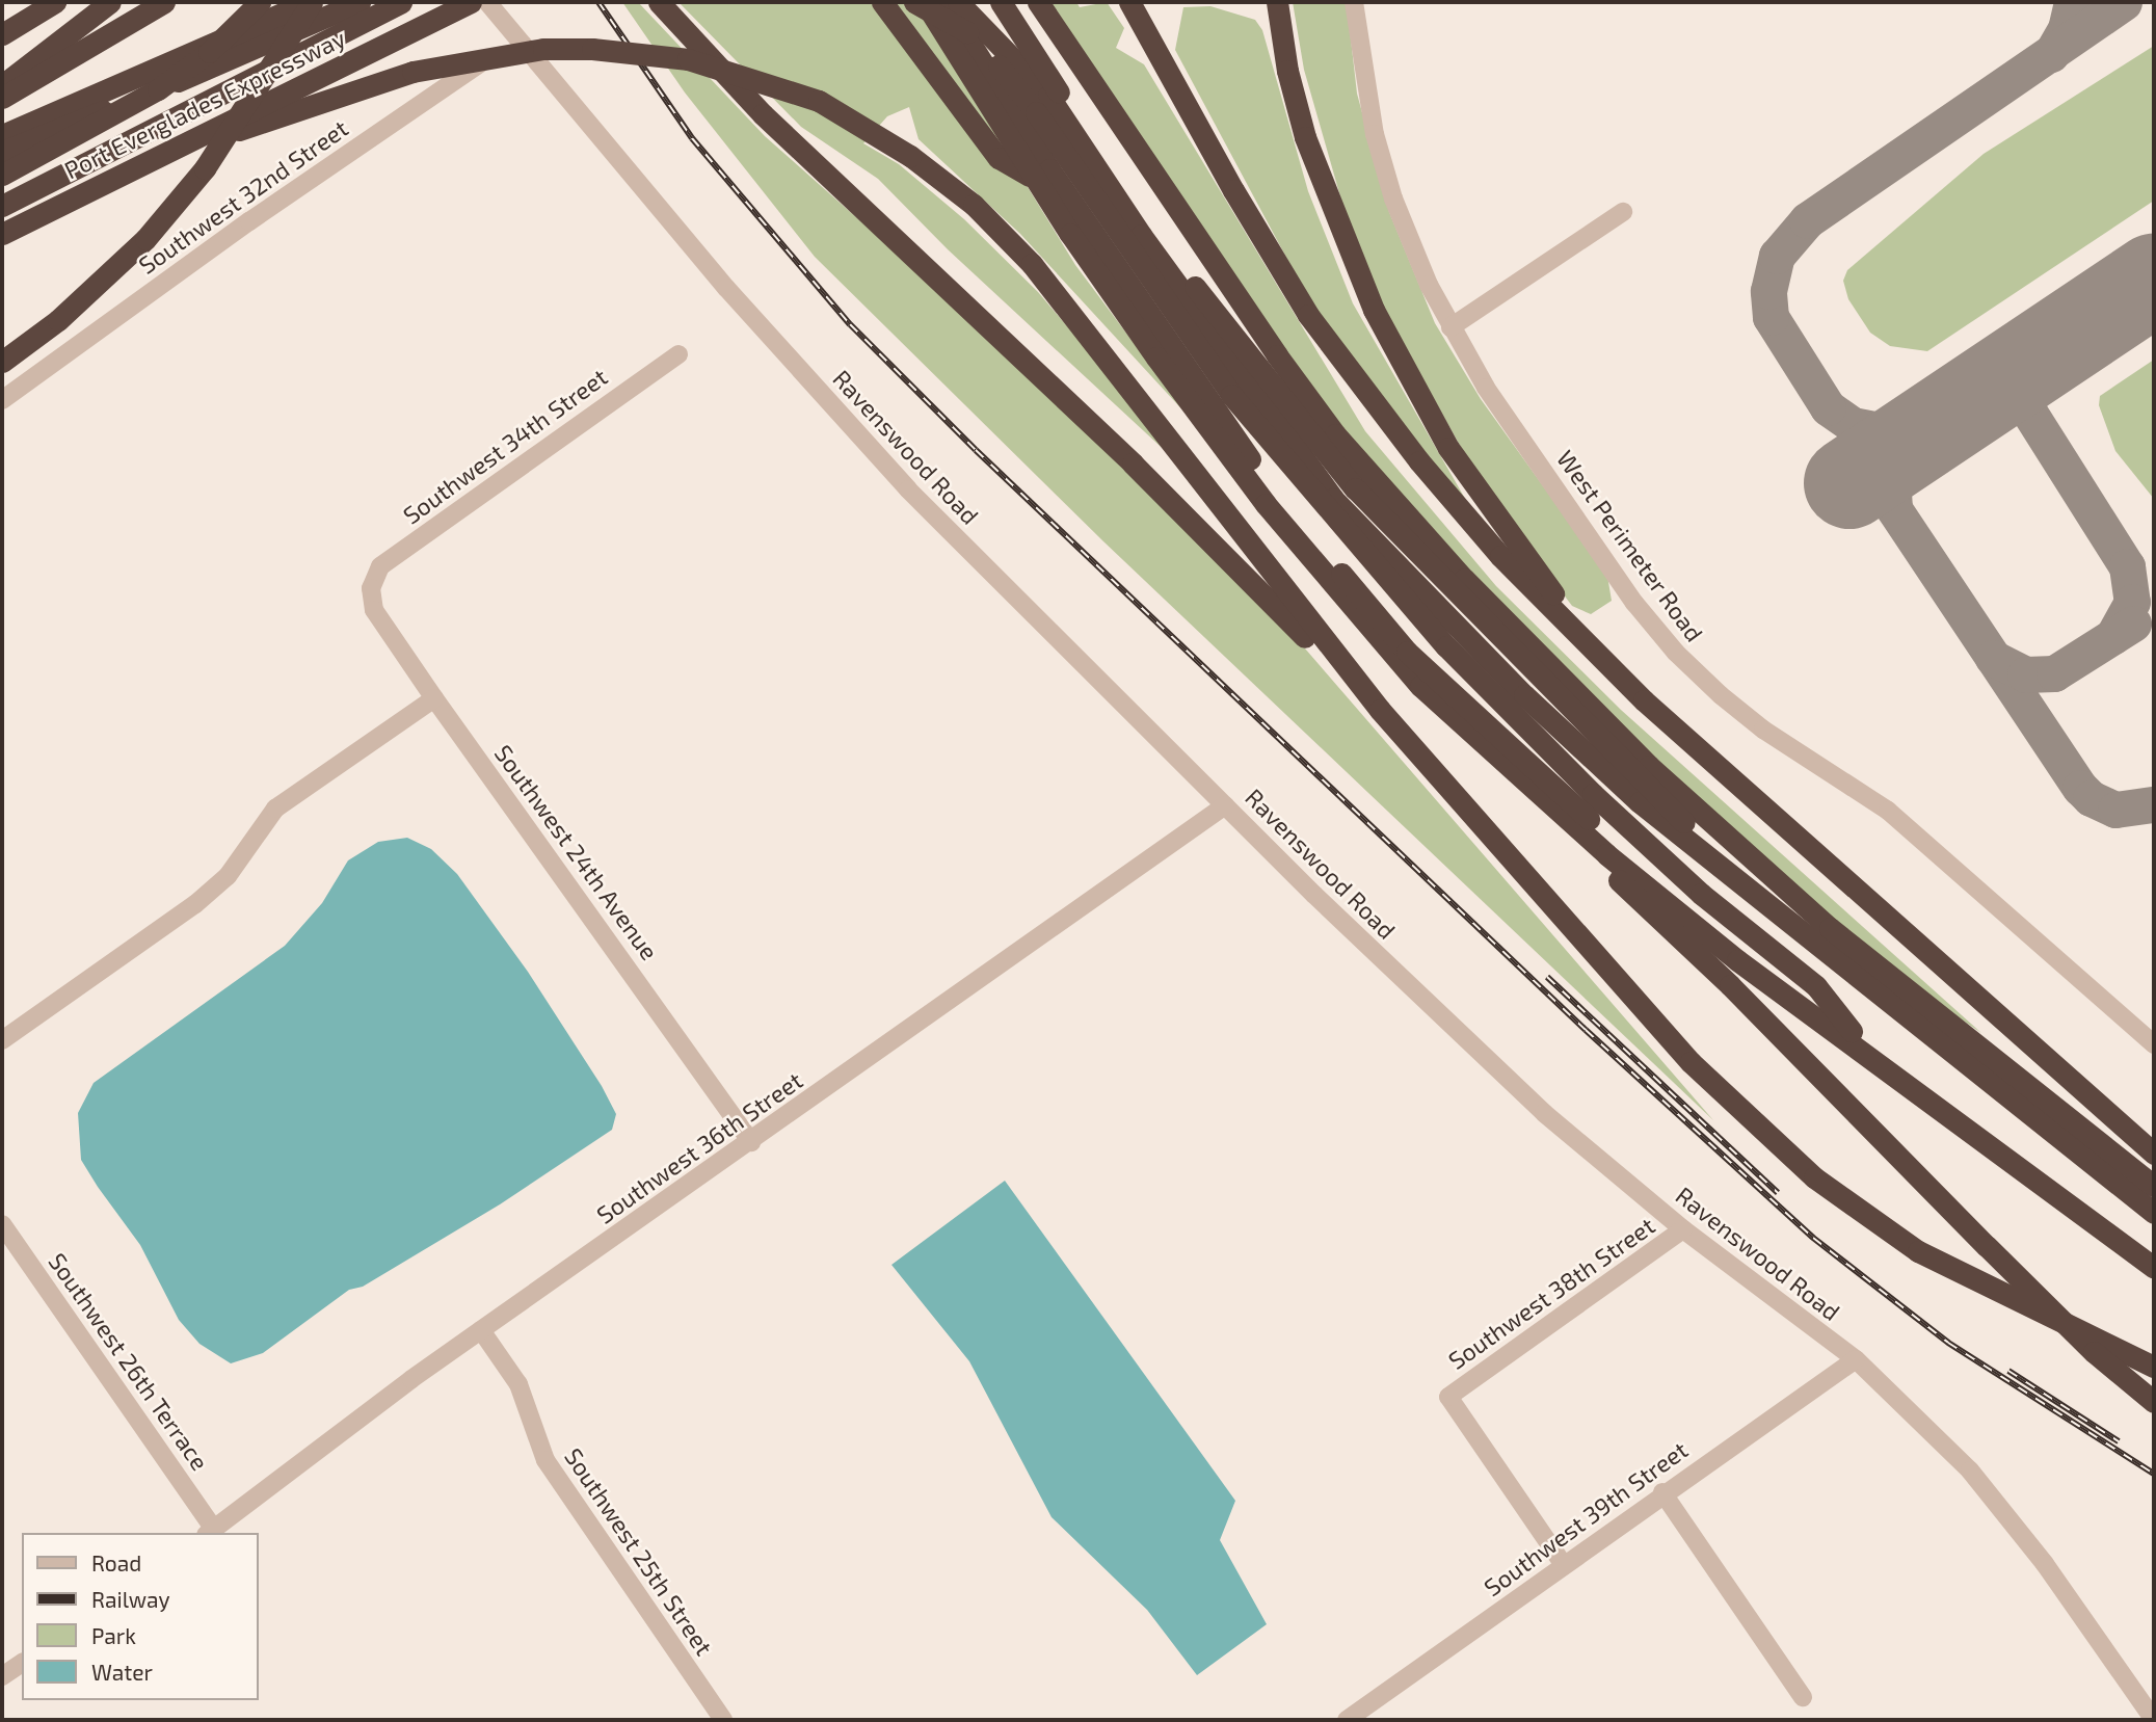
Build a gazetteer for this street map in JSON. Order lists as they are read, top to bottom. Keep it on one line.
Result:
{"streets":{"highway":["Port Everglades Expressway"],"street":["Southwest 32nd Street","Southwest 34th Street","Ravenswood Road","West Perimeter Road","Southwest 24th Avenue","Southwest 36th Street","Southwest 38th Street","Southwest 26th Terrace","Southwest 39th Street","Southwest 25th Street"]},"crossings":[["Southwest 32nd Street","Ravenswood Road"],["Southwest 34th Street","Southwest 24th Avenue"],["Ravenswood Road","Southwest 36th Street"],["Ravenswood Road","Southwest 38th Street"],["Ravenswood Road","Southwest 39th Street"],["Southwest 24th Avenue","Southwest 36th Street"],["Southwest 36th Street","Southwest 26th Terrace"],["Southwest 36th Street","Southwest 25th Street"],["Southwest 38th Street","Southwest 39th Street"]],"legend":["Road","Railway","Park","Water"]}
